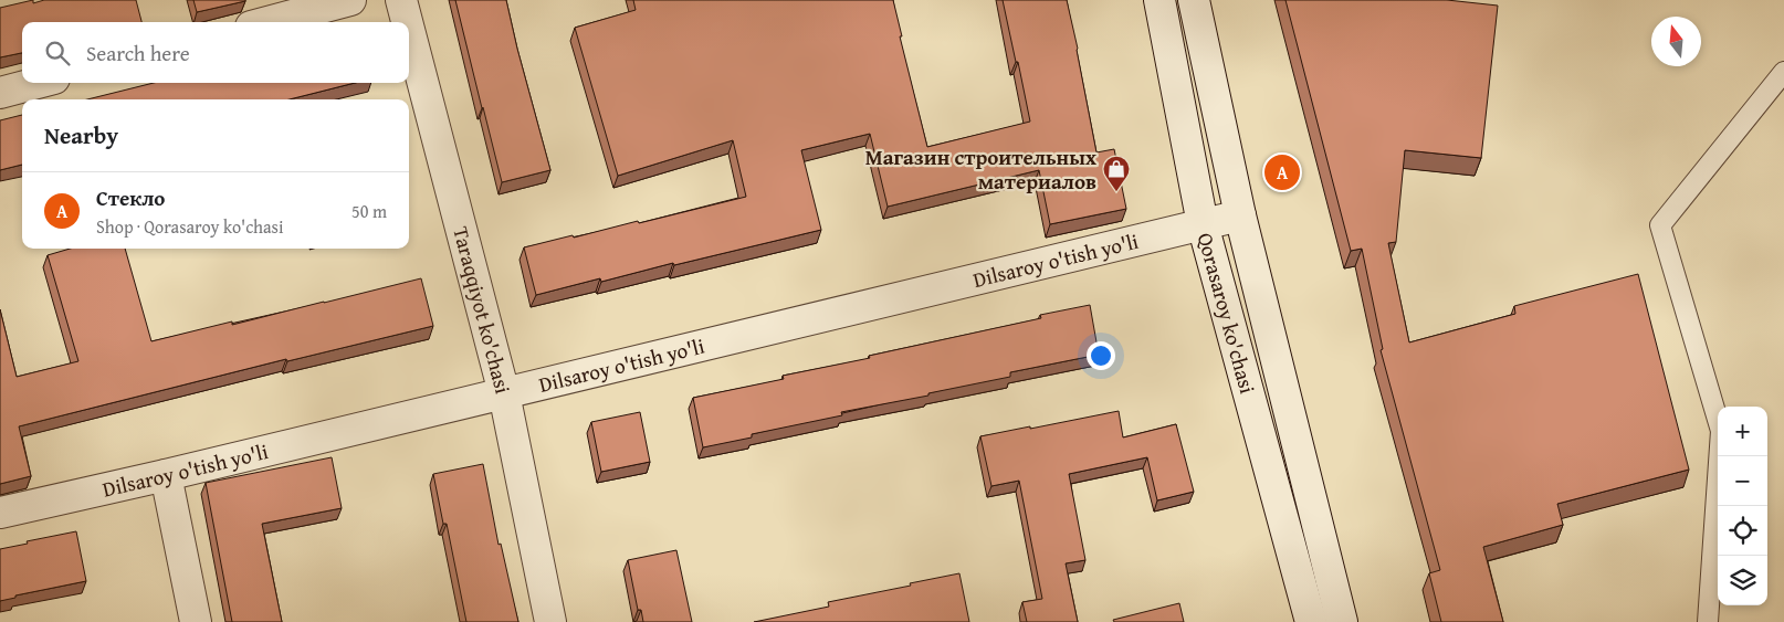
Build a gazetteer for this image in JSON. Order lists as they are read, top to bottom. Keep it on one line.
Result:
{"streets":{"street":["Dilsaroy o'tish yo'li","Taraqqiyot ko'chasi","Qorasaroy ko'chasi"]},"crossings":[["Dilsaroy o'tish yo'li","Taraqqiyot ko'chasi"],["Dilsaroy o'tish yo'li","Qorasaroy ko'chasi"]],"places":{"shop":["Магазин строительных материалов"]},"north":"top","page":{"search":"Search here","heading":"Nearby","pins":"A","list":[{"mark":"A","name":"Стекло","note":"Shop · Qorasaroy ko'chasi","value":"50 m"}],"map_buttons":["+","−"]}}
